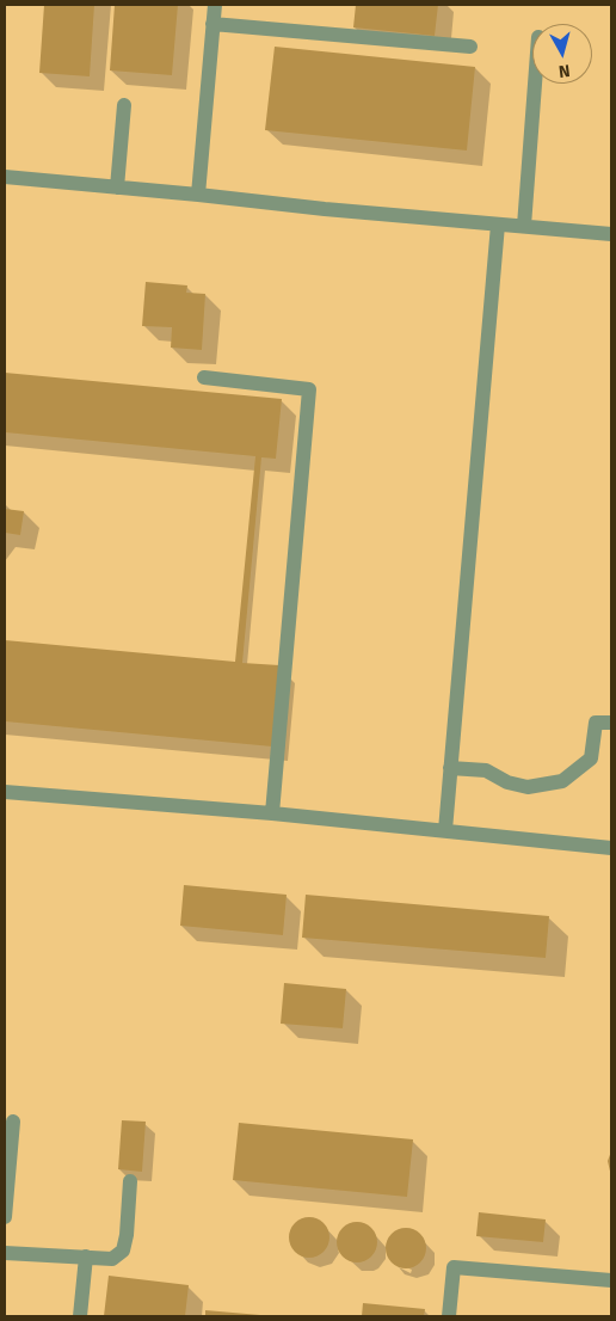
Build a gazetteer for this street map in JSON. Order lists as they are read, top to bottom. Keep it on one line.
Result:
{"north":"bottom"}
